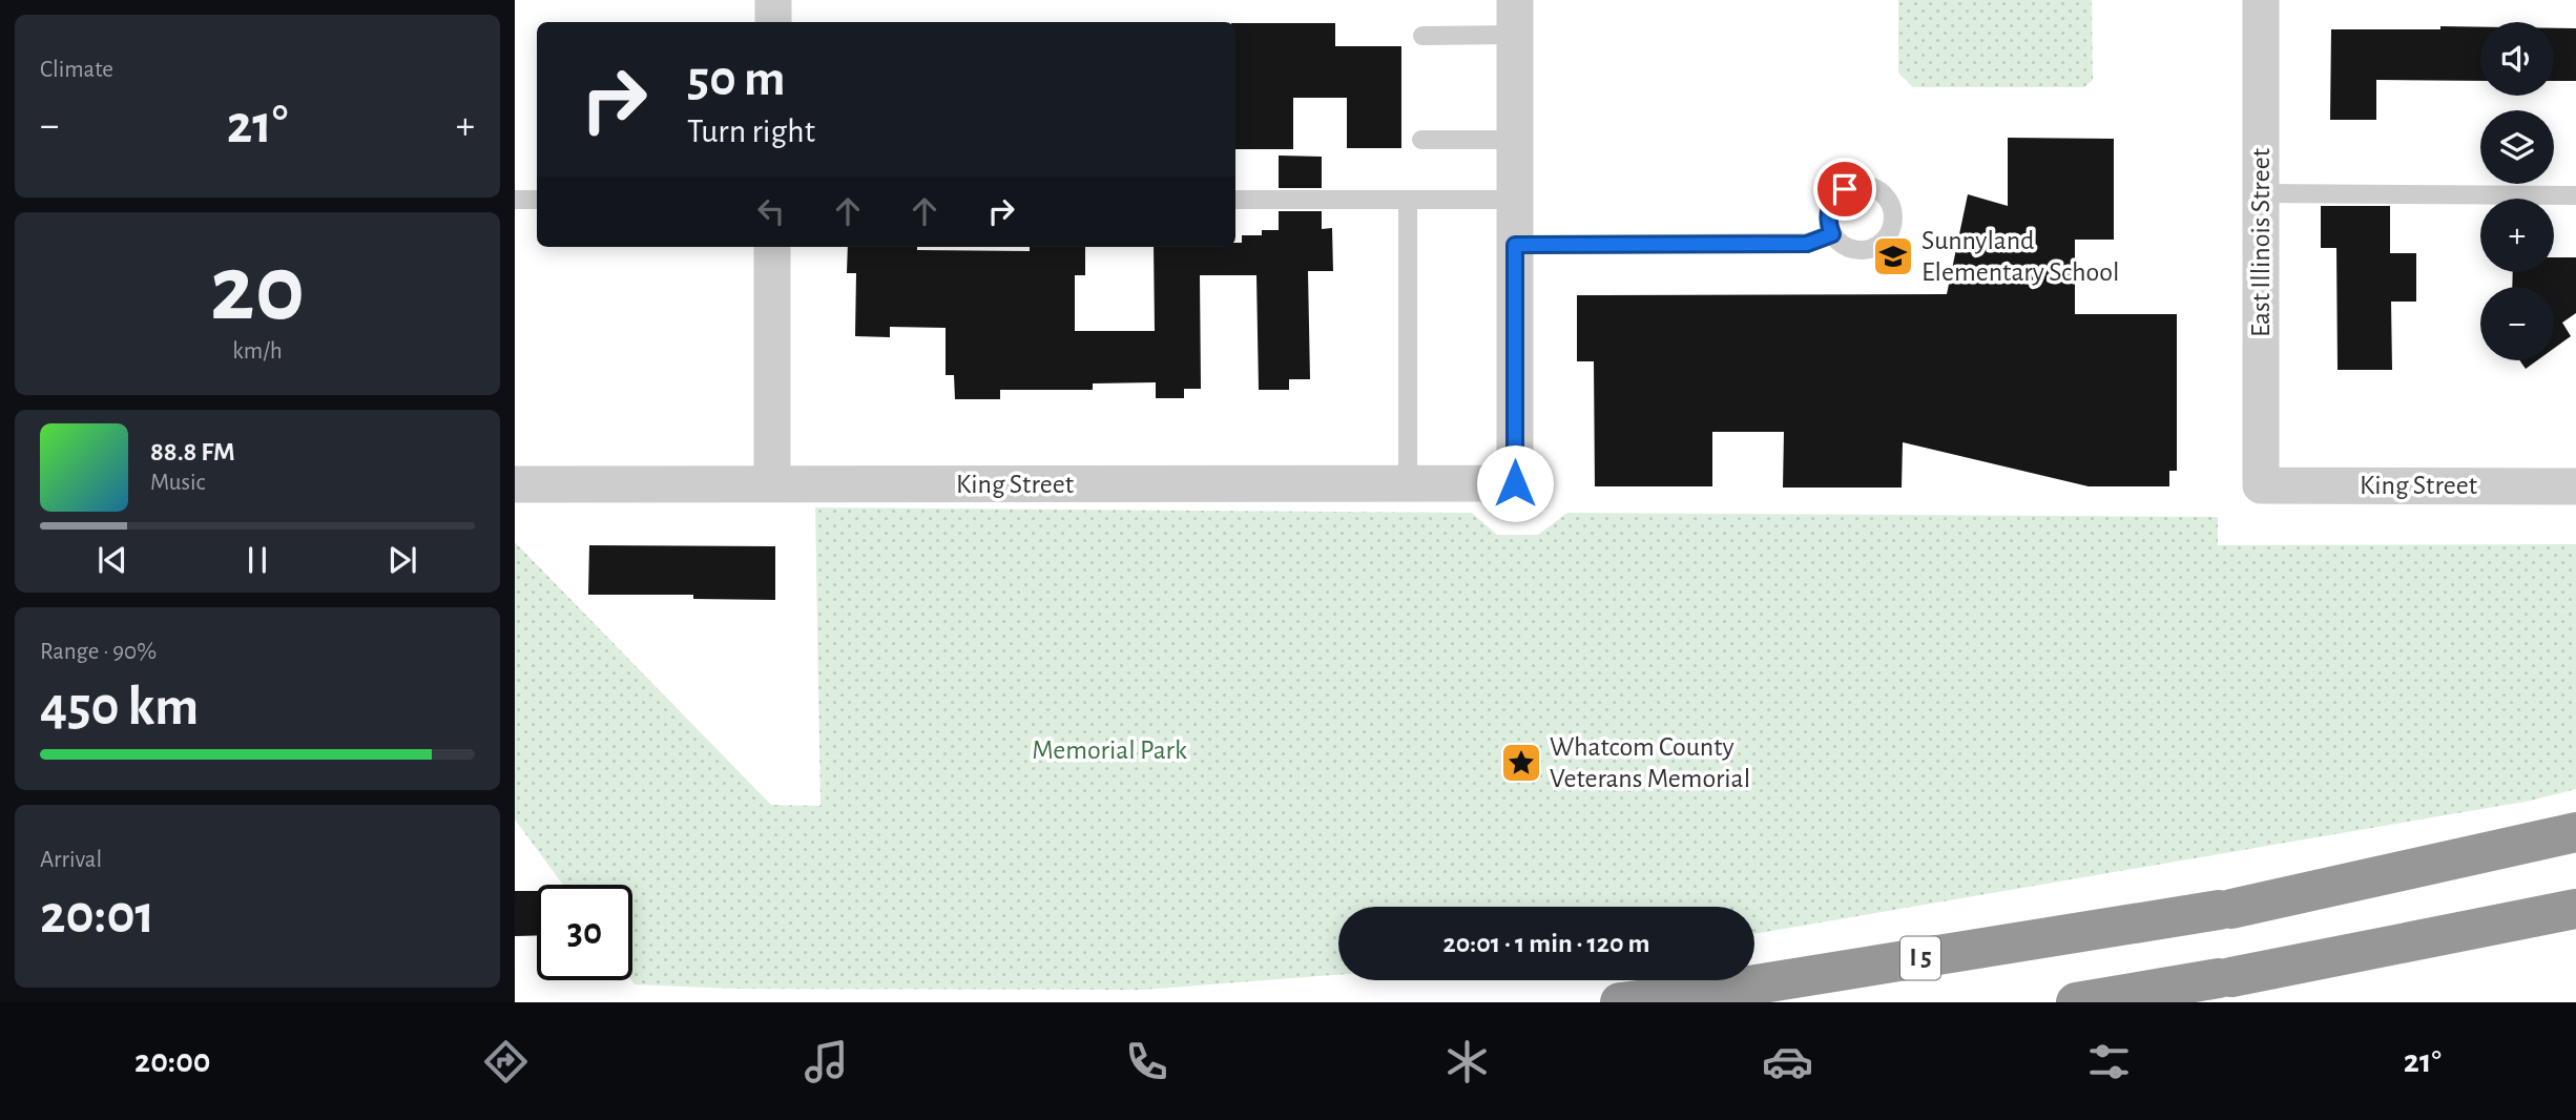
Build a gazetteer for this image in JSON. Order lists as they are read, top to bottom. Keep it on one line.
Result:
{"streets":{"highway":["I 5"],"street":["East Illinois Street","King Street"]},"crossings":[["East Illinois Street","King Street"]],"parks":["Memorial Park"],"places":{"school or university":["Sunnyland Elementary School"],"place":["Whatcom County Veterans Memorial"]},"page":{"tile":["Climate",["20","km/h"],["Range · 90%","450 km"],["Arrival","20:01"]],"map_buttons":["+","−"],"turn":["50 m","Turn right"],"heat":["−","21°","+"],"song":["88.8 FM","Music"],"limit":"30","trip":"20:01 · 1 min · 120 m","tabs":["20:00","21°"]}}
